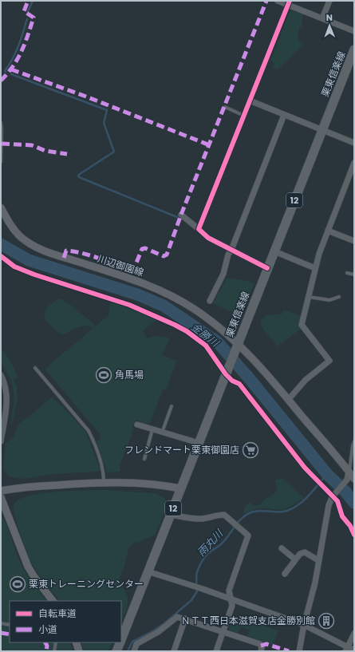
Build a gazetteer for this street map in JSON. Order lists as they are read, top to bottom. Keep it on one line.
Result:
{"streets":{"main road":["栗東信楽線","12"],"street":["川辺御園線"]},"crossings":[["栗東信楽線","川辺御園線"]],"water":["金勝川","雨丸川"],"places":{"sports":["角馬場","栗東トレーニングセンター"],"supermarket":["フレンドマート栗東御園店"],"building":["ＮＴＴ西日本滋賀支店金勝別館"]},"legend":["自転車道","小道"],"north":"top"}
